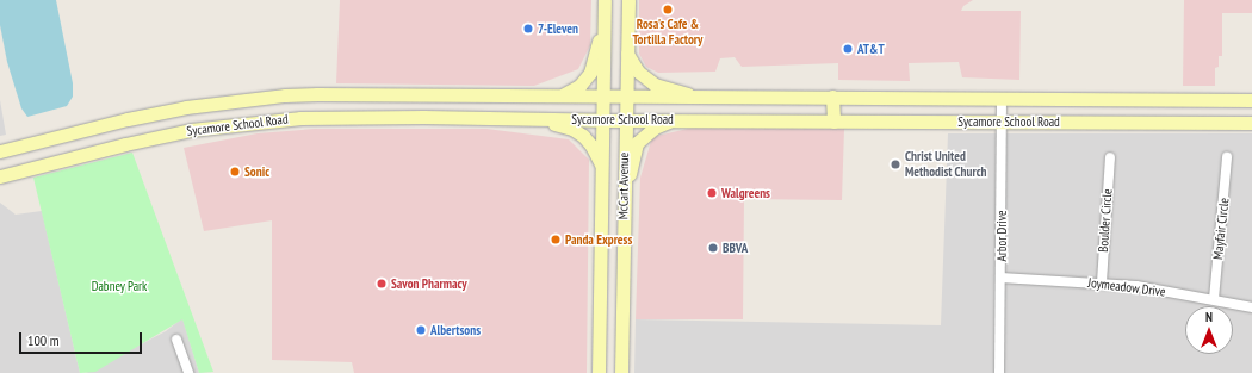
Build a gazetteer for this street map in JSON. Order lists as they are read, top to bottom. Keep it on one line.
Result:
{"streets":{"main road":["Sycamore School Road","McCart Avenue"],"street":["Boulder Circle","Mayfair Circle","Arbor Drive","Joymeadow Drive"]},"crossings":[["Sycamore School Road","McCart Avenue"],["Sycamore School Road","Arbor Drive"],["Boulder Circle","Joymeadow Drive"],["Mayfair Circle","Joymeadow Drive"],["Arbor Drive","Joymeadow Drive"]],"parks":["Dabney Park"],"places":["Rosa's Cafe & Tortilla Factory","7-Eleven","AT&T","Christ United Methodist Church","Sonic","Walgreens","Panda Express","BBVA","Savon Pharmacy","Albertsons"],"scale_bar":"100 m","north":"top"}
